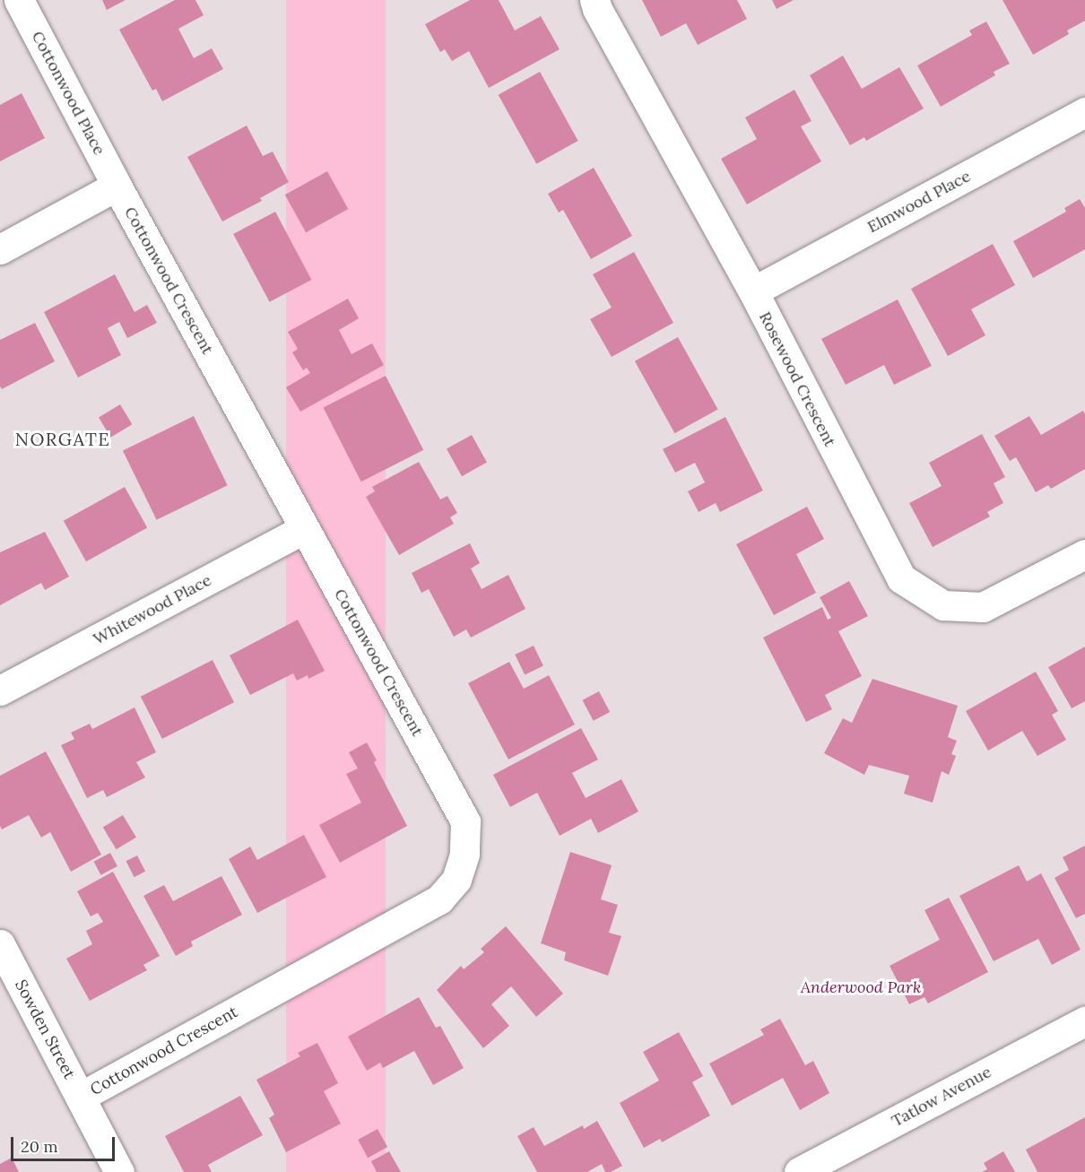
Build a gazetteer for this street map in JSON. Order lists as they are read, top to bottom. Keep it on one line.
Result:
{"streets":{"street":["Cottonwood Place","Elmwood Place","Cottonwood Crescent","Rosewood Crescent","Whitewood Place","Sowden Street","Tatlow Avenue"]},"crossings":[["Cottonwood Place","Cottonwood Crescent"],["Elmwood Place","Rosewood Crescent"],["Cottonwood Crescent","Whitewood Place"],["Cottonwood Crescent","Sowden Street"]],"districts":["NORGATE"],"parks":["Anderwood Park"],"scale_bar":"20 m"}
